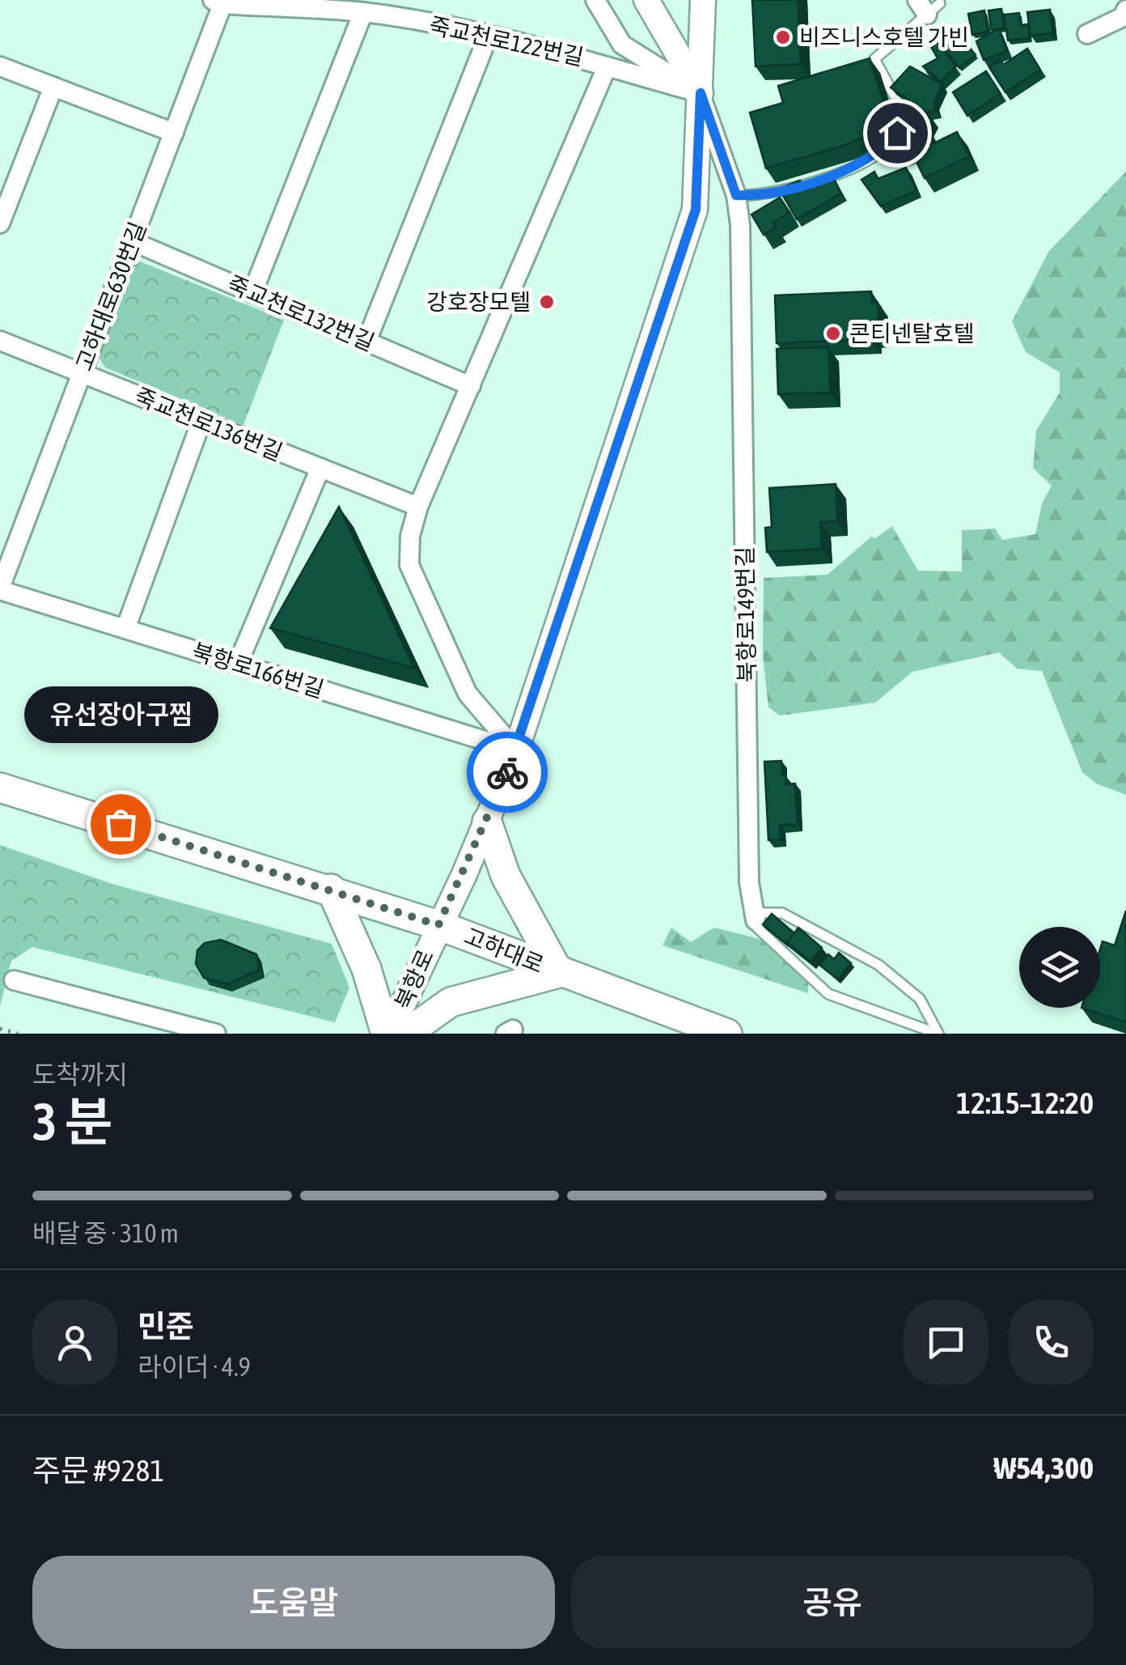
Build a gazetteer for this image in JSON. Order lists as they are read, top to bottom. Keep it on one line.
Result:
{"streets":{"main road":["고하대로"],"street":["죽교천로122번길","고하대로630번길","죽교천로132번길","죽교천로136번길","북항로149번길","북항로166번길","북항로"]},"crossings":[["죽교천로122번길","고하대로630번길"],["죽교천로122번길","북항로149번길"],["죽교천로122번길","북항로"],["고하대로630번길","죽교천로132번길"],["고하대로630번길","죽교천로136번길"],["고하대로630번길","북항로166번길"],["북항로149번길","북항로"],["북항로166번길","북항로"],["고하대로","북항로"]],"places":["비즈니스호텔 가빈","강호장모텔","콘티넨탈호텔","유선장아구찜"],"page":{"bubble":"유선장아구찜","heading":["3 분","도착까지","12:15–12:20"],"panel":["민준","라이더 · 4.9","주문 #9281","₩54,300"],"bar":"배달 중 · 310 m","buttons":["도움말","공유"]}}
